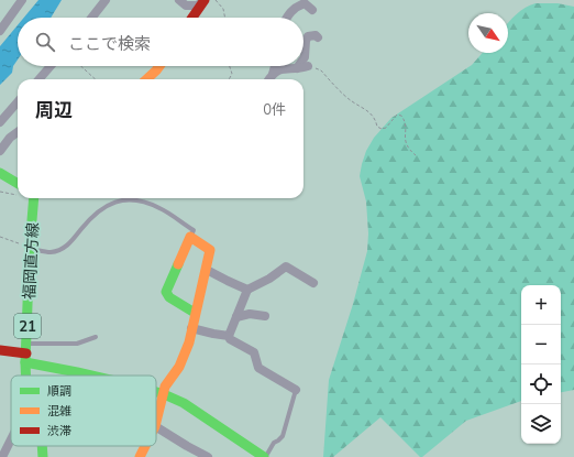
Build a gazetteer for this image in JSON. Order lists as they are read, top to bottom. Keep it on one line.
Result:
{"streets":{"main road":["福岡直方線","21"]},"legend":["順調","混雑","渋滞"],"north":"bottom right","page":{"search":"ここで検索","heading":["周辺","0件"],"map_buttons":["+","−"]}}
